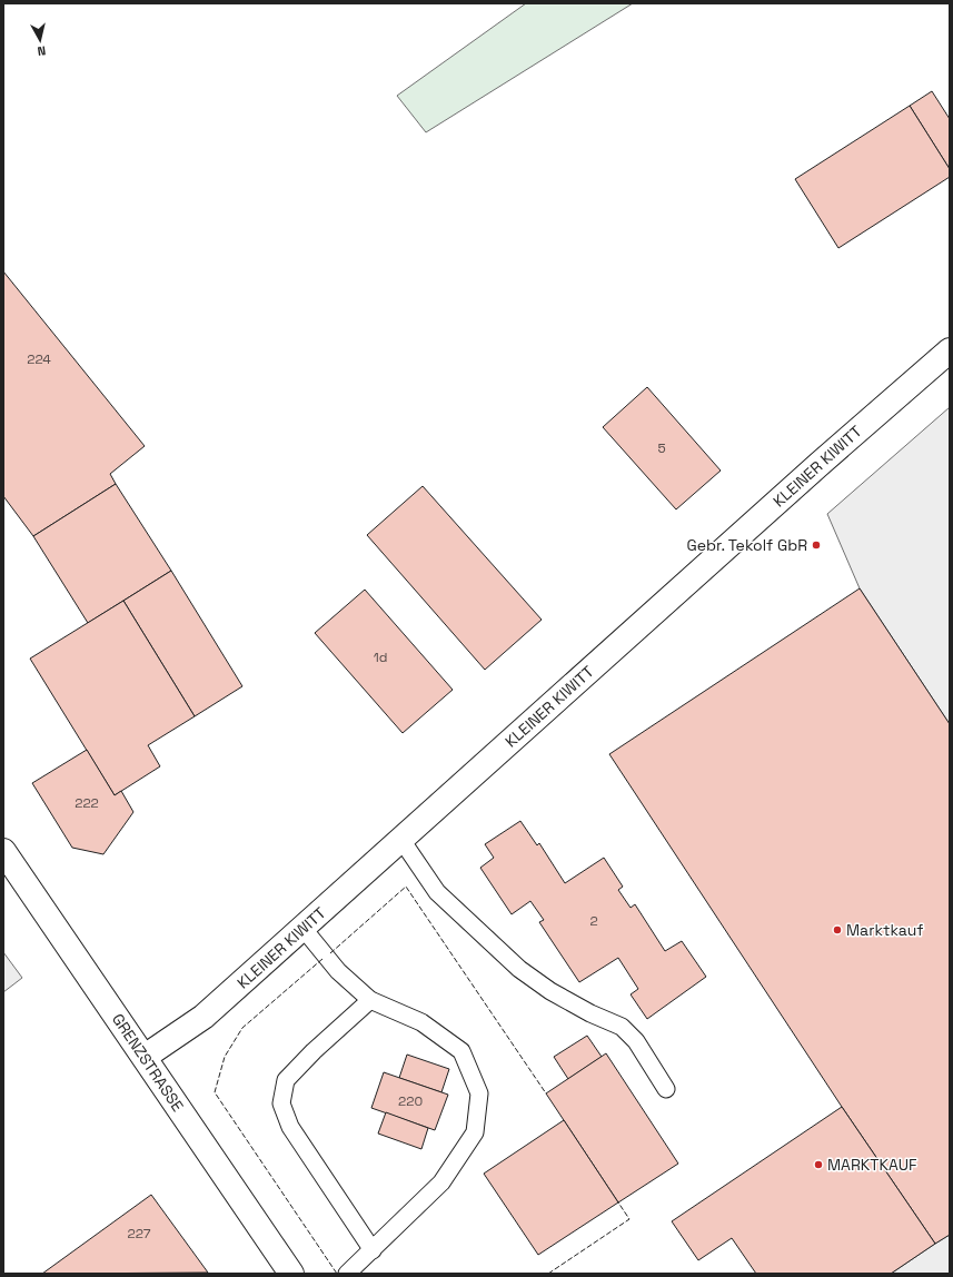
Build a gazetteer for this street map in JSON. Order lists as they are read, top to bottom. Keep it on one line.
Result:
{"streets":{"street":["KLEINER KIWITT","GRENZSTRASSE"]},"crossings":[["KLEINER KIWITT","GRENZSTRASSE"]],"places":["Gebr. Tekolf GbR","Marktkauf","MARKTKAUF"],"house_numbers":["224","5","1d","222","2","220","227"],"north":"bottom"}
